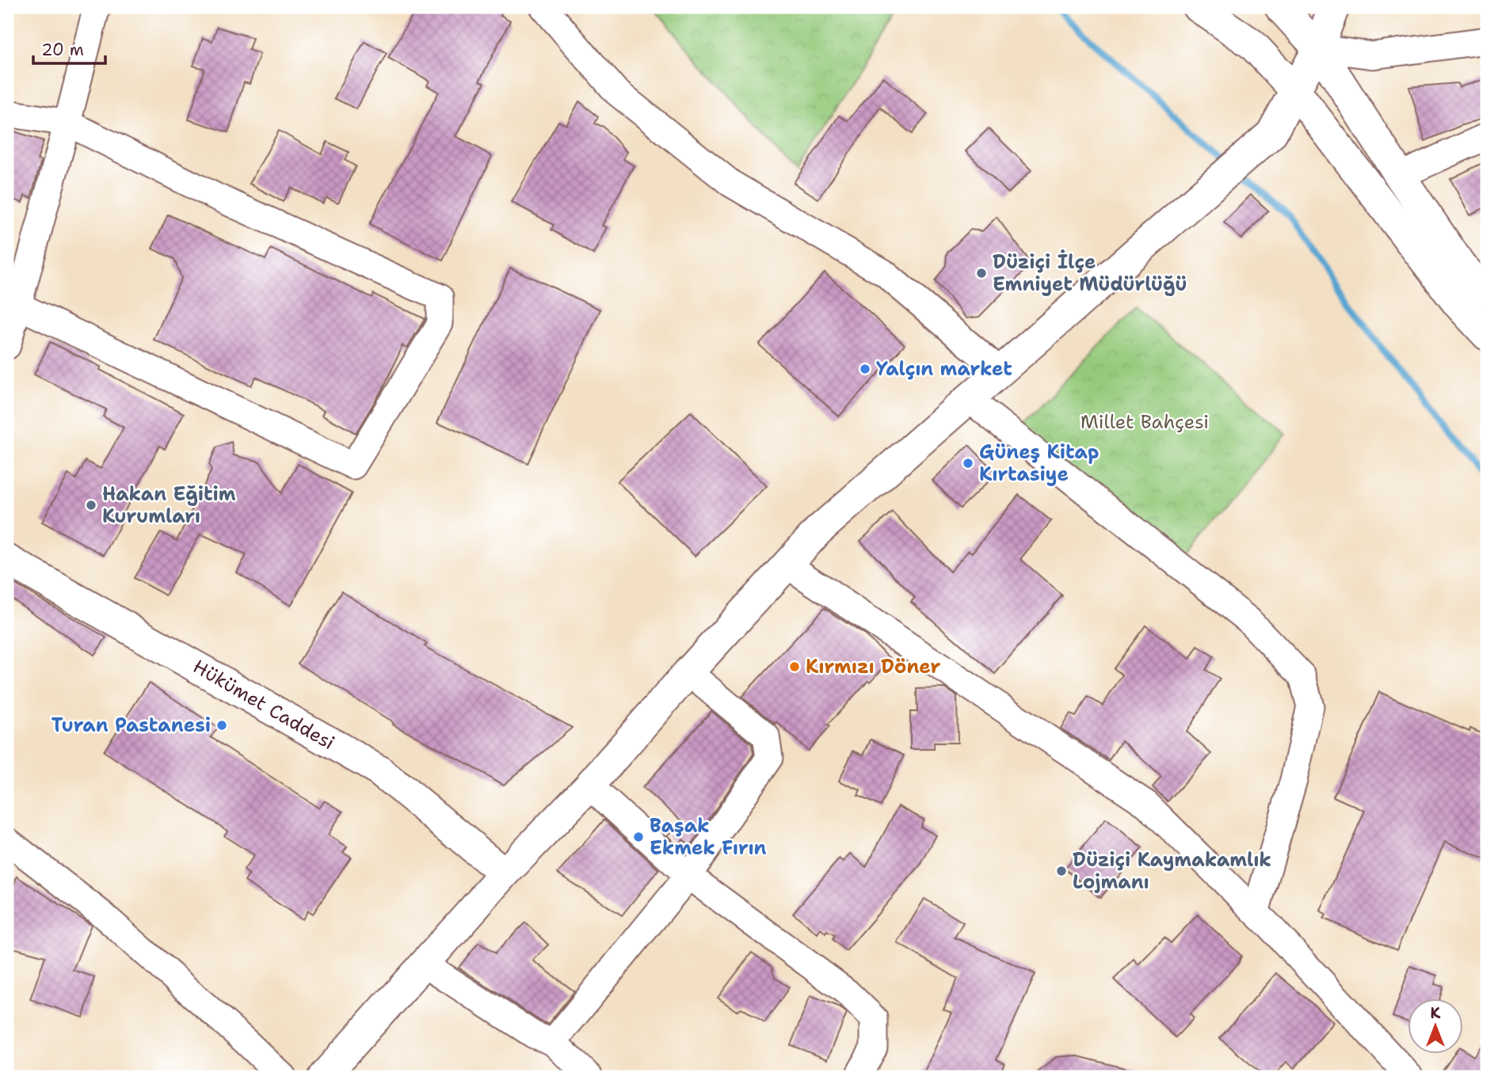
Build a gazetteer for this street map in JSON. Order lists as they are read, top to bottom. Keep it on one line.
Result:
{"streets":{"main road":["Hükümet Caddesi"]},"parks":["Millet Bahçesi"],"places":["Düziçi İlçe Emniyet Müdürlüğü","Yalçın market","Güneş Kitap Kırtasiye","Hakan Eğitim Kurumları","Kırmızı Döner","Turan Pastanesi","Başak Ekmek Fırın","Düziçi Kaymakamlık Lojmanı"],"scale_bar":"20 m","north":"top"}
